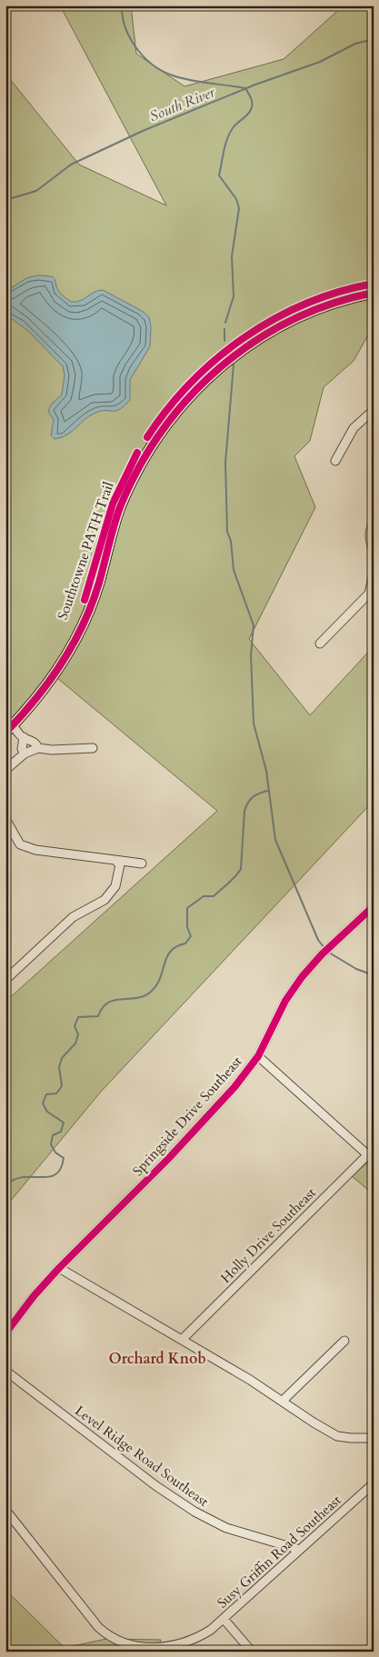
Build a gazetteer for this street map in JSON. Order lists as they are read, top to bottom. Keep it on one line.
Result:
{"streets":{"street":["Springside Drive Southeast","Holly Drive Southeast","Level Ridge Road Southeast","Susy Griffin Road Southeast"],"cycle path":["Southtowne PATH Trail"]},"crossings":[["Level Ridge Road Southeast","Susy Griffin Road Southeast"]],"districts":["Orchard Knob"],"water":["South River"]}
